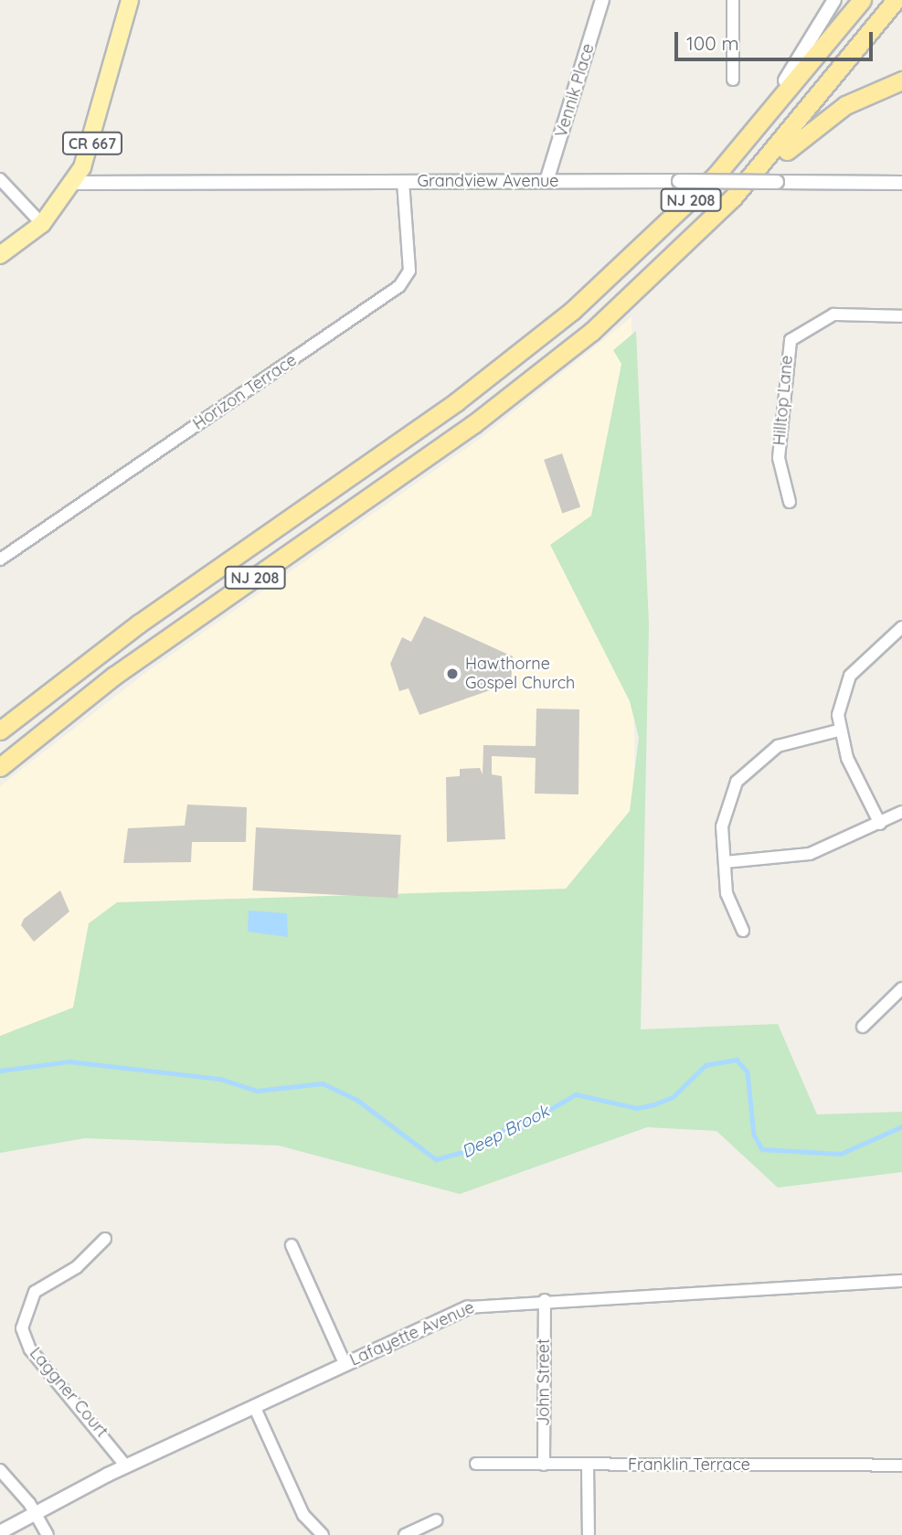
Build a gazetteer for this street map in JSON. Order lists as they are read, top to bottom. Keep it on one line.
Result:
{"streets":{"highway":["NJ 208"],"main road":["CR 667"],"street":["Vennik Place","Grandview Avenue","Horizon Terrace","Hilltop Lane","Lafayette Avenue","John Street","Laggner Court","Franklin Terrace"]},"crossings":[["Vennik Place","Grandview Avenue"],["CR 667","Grandview Avenue"],["Grandview Avenue","Horizon Terrace"],["Lafayette Avenue","John Street"],["Lafayette Avenue","Laggner Court"],["John Street","Franklin Terrace"]],"water":["Deep Brook"],"places":["Hawthorne Gospel Church"],"scale_bar":"100 m"}
